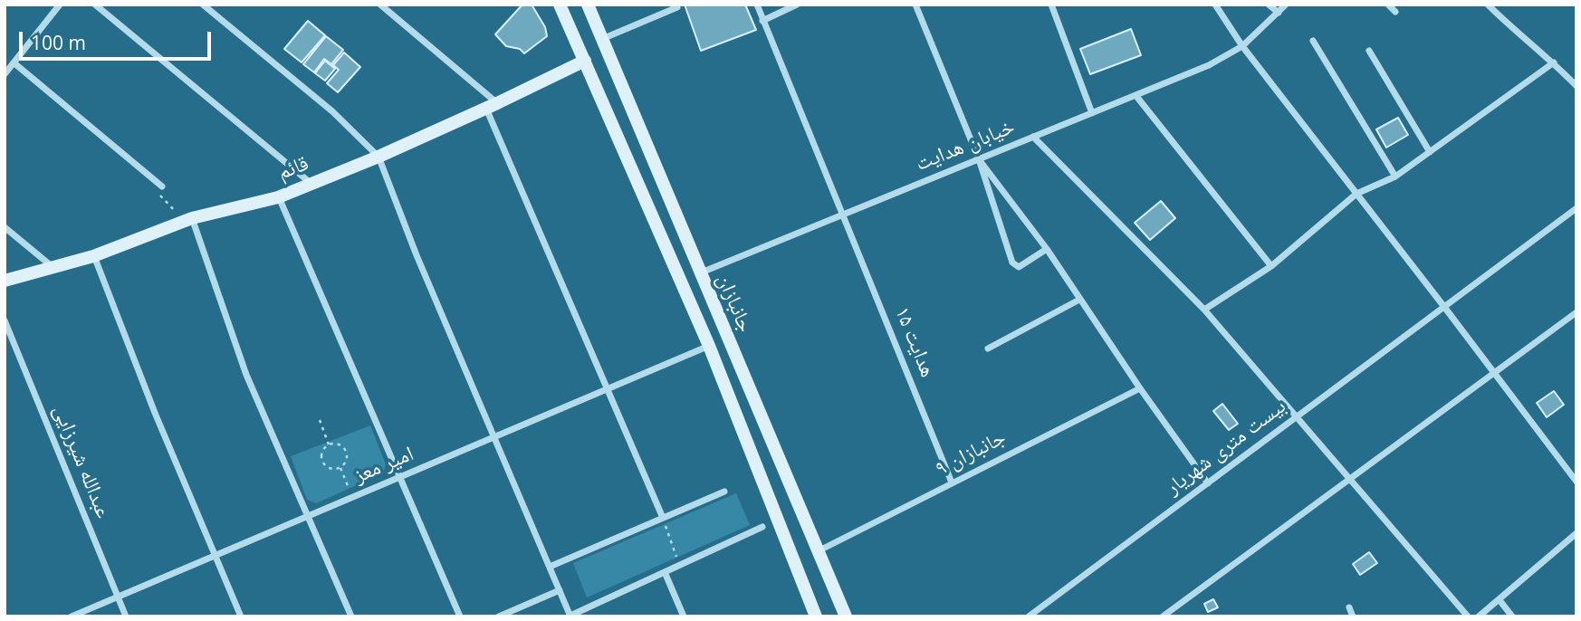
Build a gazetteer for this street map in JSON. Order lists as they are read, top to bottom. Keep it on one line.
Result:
{"streets":{"main road":["قائم","جانبازان"],"street":["خیابان هدایت","هدایت ۱۵","بیست متری شهریار","جانبازان ۹","عبدالله شیرزایی","امیر معز"]},"crossings":[["خیابان هدایت","جانبازان"],["خیابان هدایت","هدایت ۱۵"],["قائم","جانبازان"],["جانبازان","جانبازان ۹"],["جانبازان","امیر معز"],["هدایت ۱۵","جانبازان ۹"],["عبدالله شیرزایی","امیر معز"]],"scale_bar":"100 m"}
